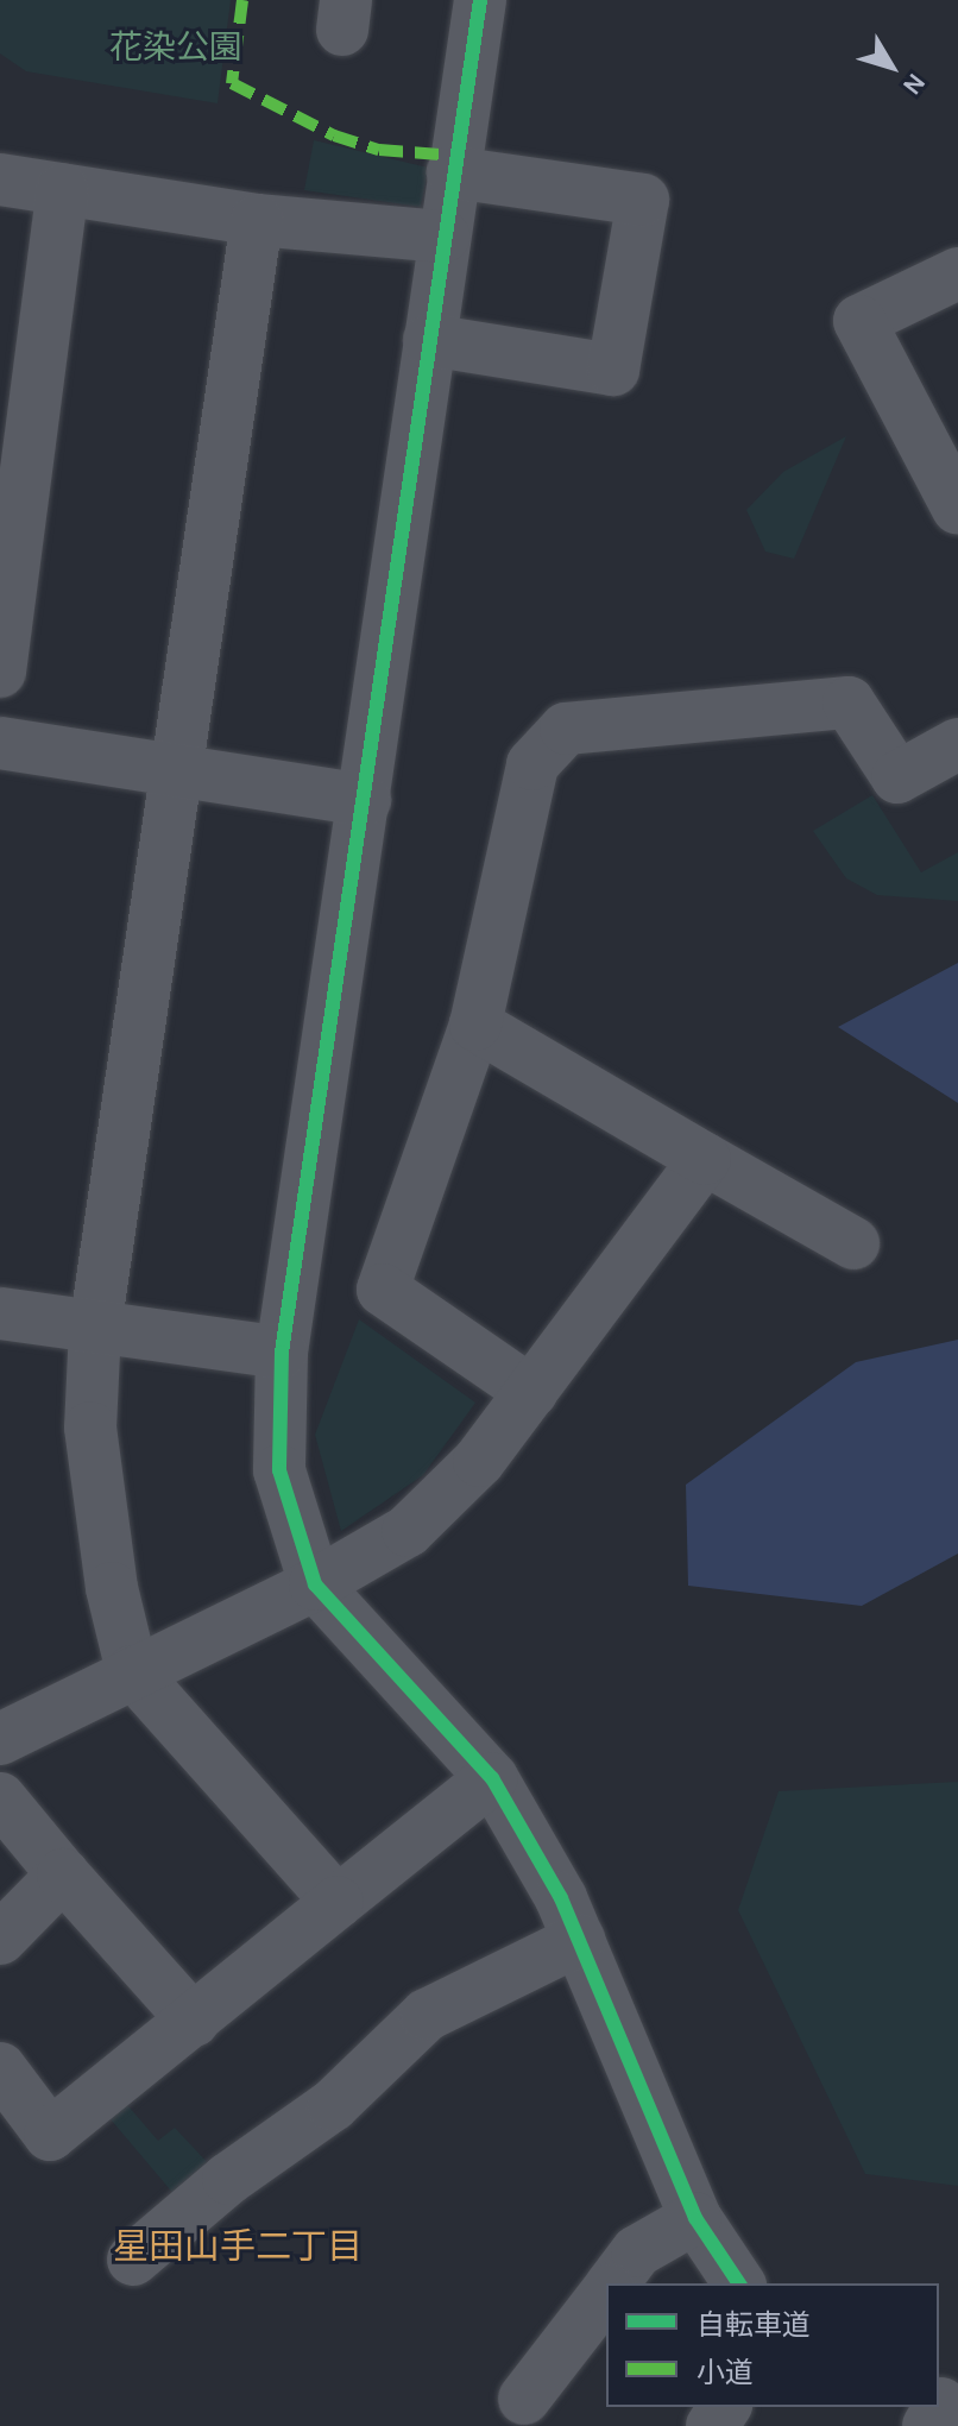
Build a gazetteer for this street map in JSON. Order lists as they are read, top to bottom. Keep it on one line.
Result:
{"districts":["星田山手二丁目"],"parks":["花染公園"],"legend":["自転車道","小道"],"north":"bottom right"}
